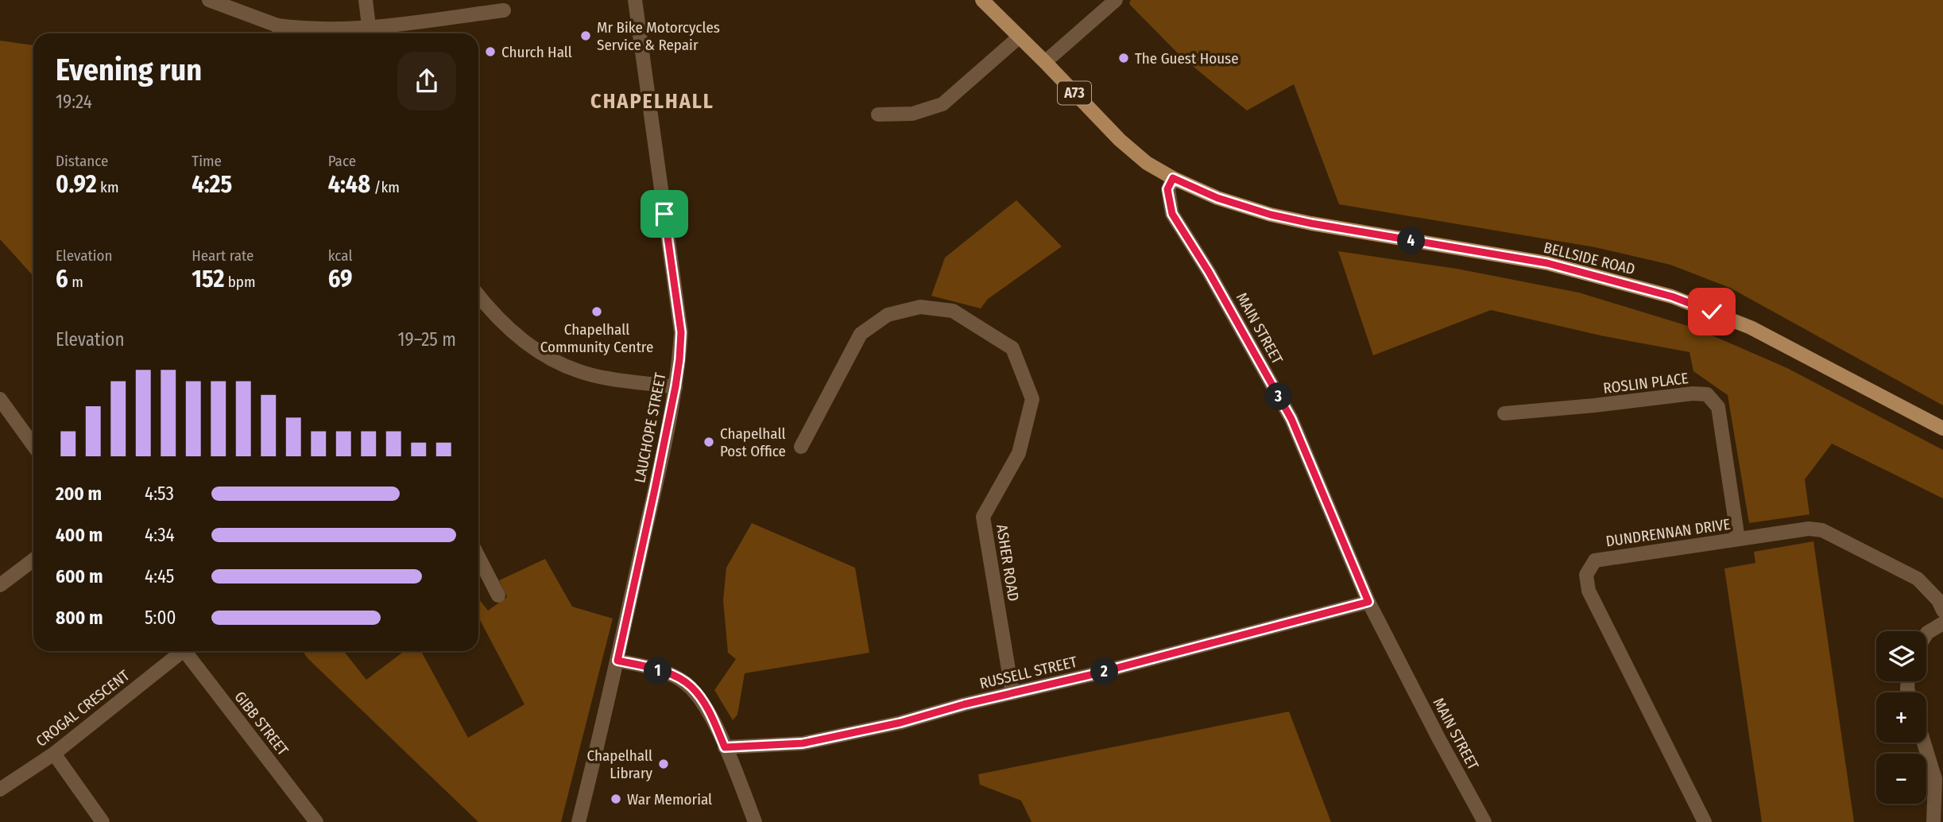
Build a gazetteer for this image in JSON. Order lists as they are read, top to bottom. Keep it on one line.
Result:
{"streets":{"main road":["A73","BELLSIDE ROAD"],"street":["MAIN STREET","ROSLIN PLACE","LAUCHOPE STREET","DUNDRENNAN DRIVE","ASHER ROAD","RUSSELL STREET","CROGAL CRESCENT","GIBB STREET"]},"crossings":[["A73","BELLSIDE ROAD"],["A73","MAIN STREET"],["BELLSIDE ROAD","MAIN STREET"],["MAIN STREET","RUSSELL STREET"],["ROSLIN PLACE","DUNDRENNAN DRIVE"],["ASHER ROAD","RUSSELL STREET"]],"districts":["CHAPELHALL"],"places":["Mr Bike Motorcycles Service & Repair","Church Hall","The Guest House","Chapelhall Community Centre","Chapelhall Post Office","Chapelhall Library","War Memorial"],"page":{"heading":["Evening run","19:24"],"stats":[["Distance","0.92 km"],["Time","4:25"],["Pace","4:48 /km"],["Elevation","6 m"],["Heart rate","152 bpm"],["kcal","69"]],"pins":["4","3","1","2"],"chart":["Elevation","19–25 m"],"list":[{"name":"200 m","note":"4:53"},{"name":"400 m","note":"4:34"},{"name":"600 m","note":"4:45"},{"name":"800 m","note":"5:00"}],"map_buttons":["+","−"]}}
